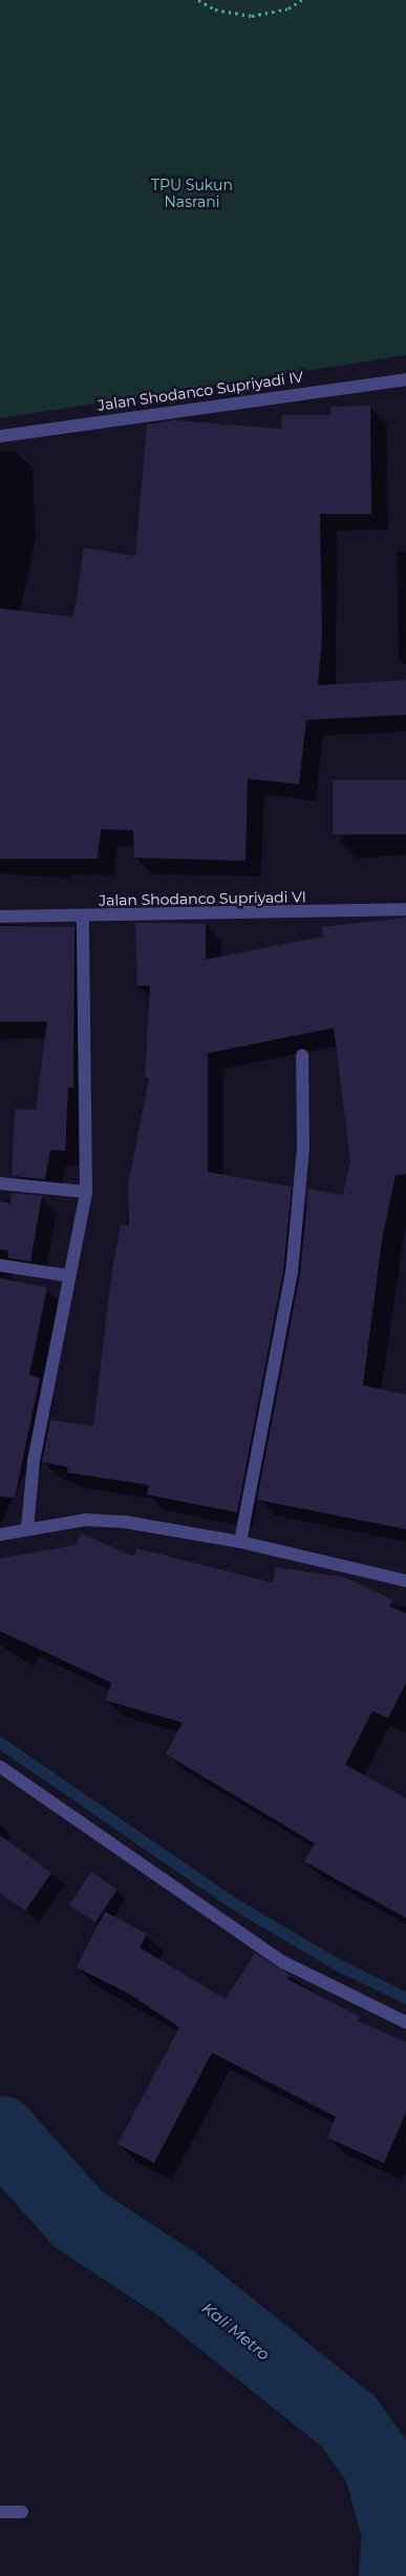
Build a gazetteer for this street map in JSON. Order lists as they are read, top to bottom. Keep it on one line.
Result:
{"streets":{"street":["Jalan Shodanco Supriyadi IV","Jalan Shodanco Supriyadi VI"]},"water":["Kali Metro"],"parks":["TPU Sukun Nasrani"]}
